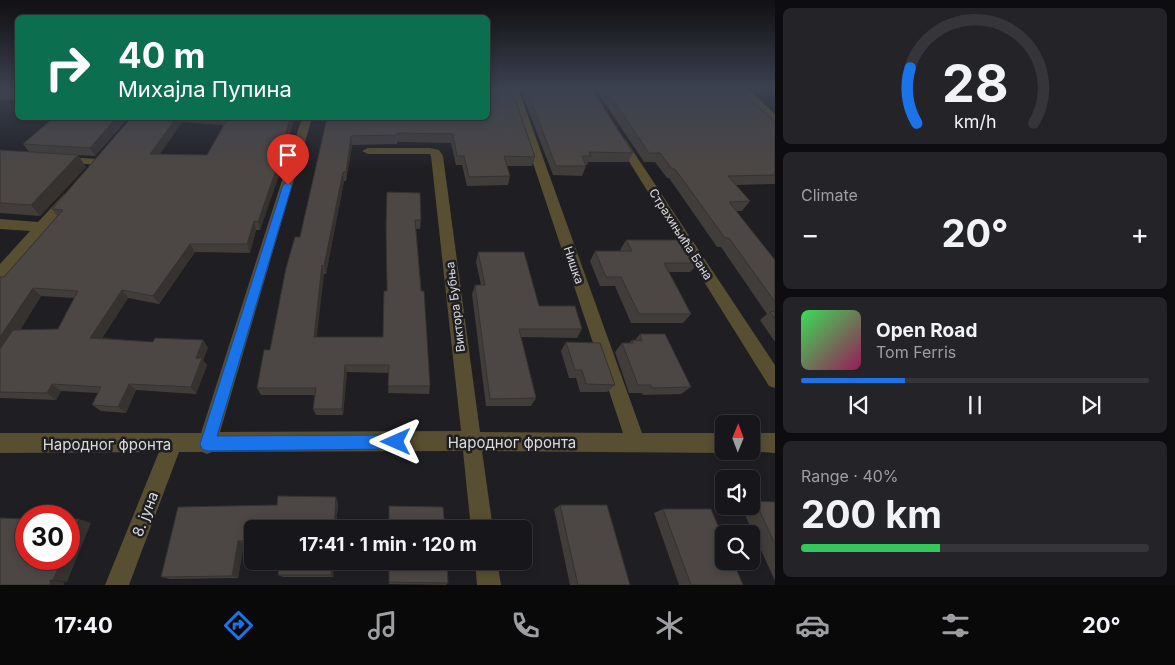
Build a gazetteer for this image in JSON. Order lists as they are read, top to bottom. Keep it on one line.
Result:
{"streets":{"street":["Страхињића Бана","Нишка","Виктора Бубња","Народног фронта","8. јуна"]},"crossings":[["Нишка","Народног фронта"],["Виктора Бубња","Народног фронта"],["Народног фронта","8. јуна"]],"north":"top","page":{"turn":["40 m","Михајла Пупина"],"tile":["Climate",["Range · 40%","200 km"]],"heat":["−","20°","+"],"song":["Open Road","Tom Ferris"],"limit":"30","trip":"17:41 · 1 min · 120 m","tabs":["17:40","20°"],"gauge":["28","km/h"]}}
